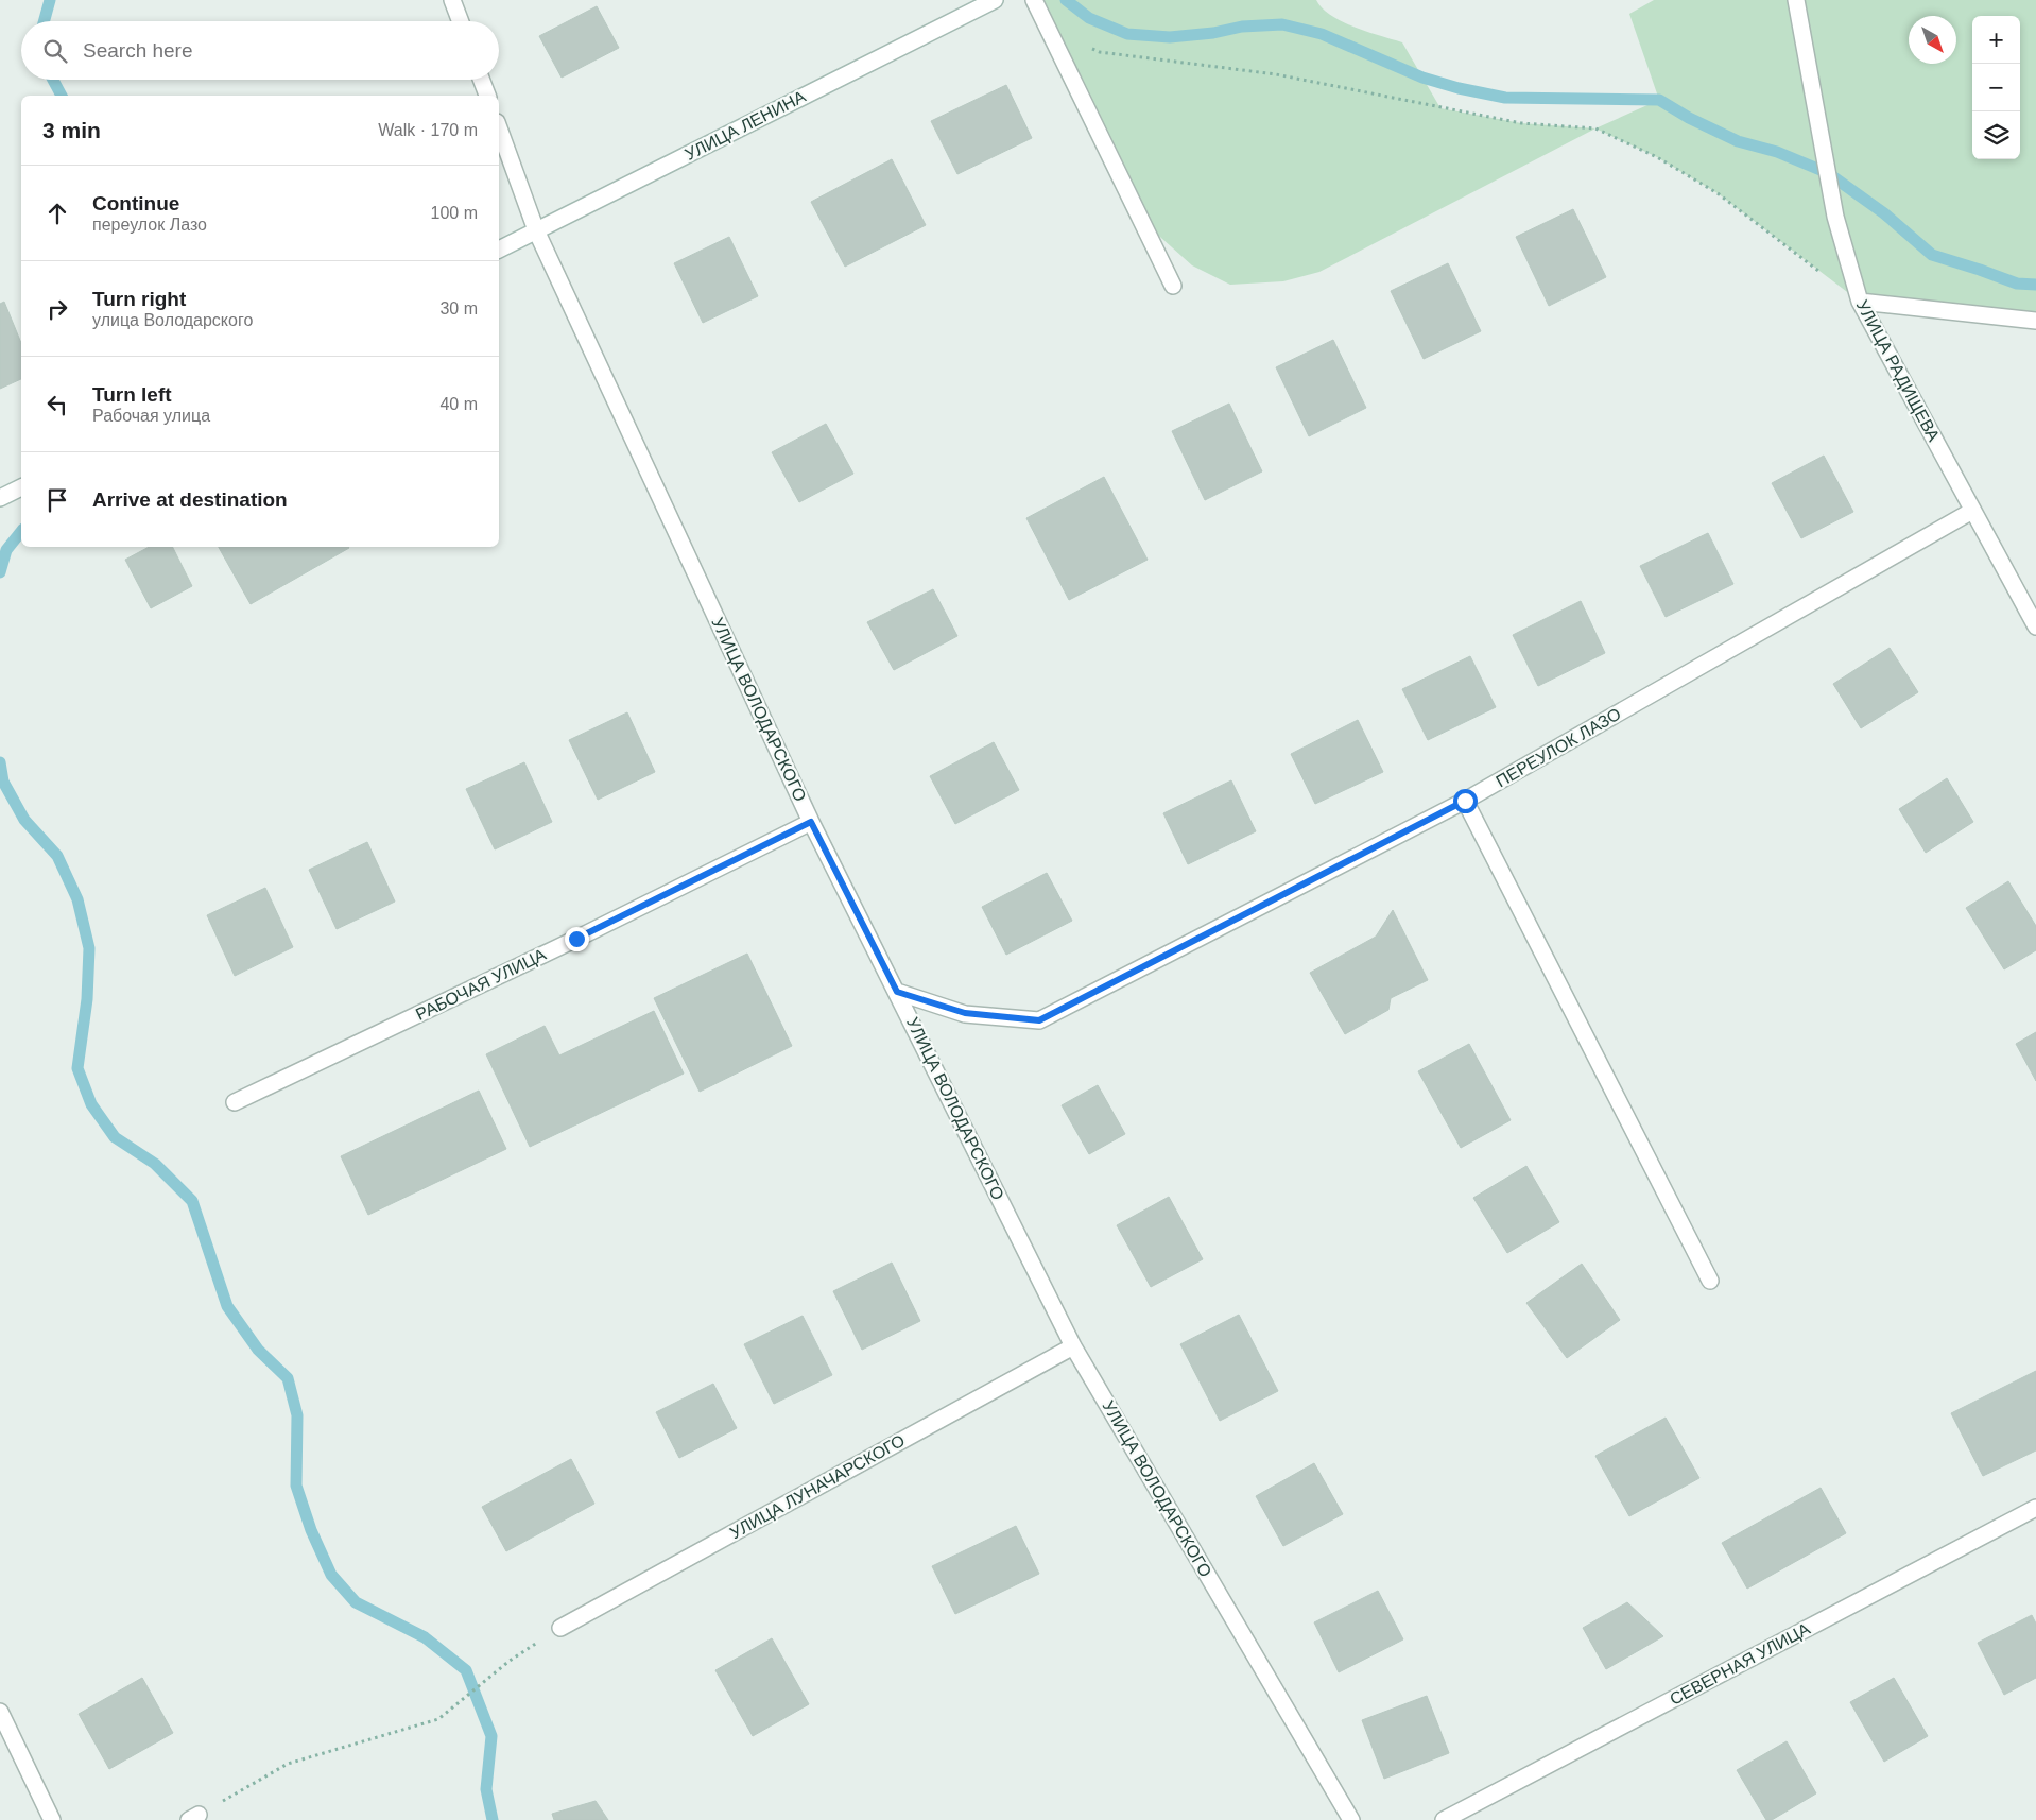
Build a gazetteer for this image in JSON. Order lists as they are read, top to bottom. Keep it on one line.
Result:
{"streets":{"street":["УЛИЦА ЛЕНИНА","УЛИЦА РАДИЩЕВА","УЛИЦА ВОЛОДАРСКОГО","ПЕРЕУЛОК ЛАЗО","РАБОЧАЯ УЛИЦА","УЛИЦА ЛУНАЧАРСКОГО","СЕВЕРНАЯ УЛИЦА"]},"crossings":[["УЛИЦА ЛЕНИНА","УЛИЦА ВОЛОДАРСКОГО"],["УЛИЦА РАДИЩЕВА","ПЕРЕУЛОК ЛАЗО"],["УЛИЦА ВОЛОДАРСКОГО","ПЕРЕУЛОК ЛАЗО"],["УЛИЦА ВОЛОДАРСКОГО","РАБОЧАЯ УЛИЦА"],["УЛИЦА ВОЛОДАРСКОГО","УЛИЦА ЛУНАЧАРСКОГО"]],"north":"bottom right","page":{"map_buttons":["+","−"],"search":"Search here","heading":["3 min","Walk · 170 m"],"list":[["Continue","переулок Лазо","100 m"],["Turn right","улица Володарского","30 m"],["Turn left","Рабочая улица","40 m"],"Arrive at destination"]}}
